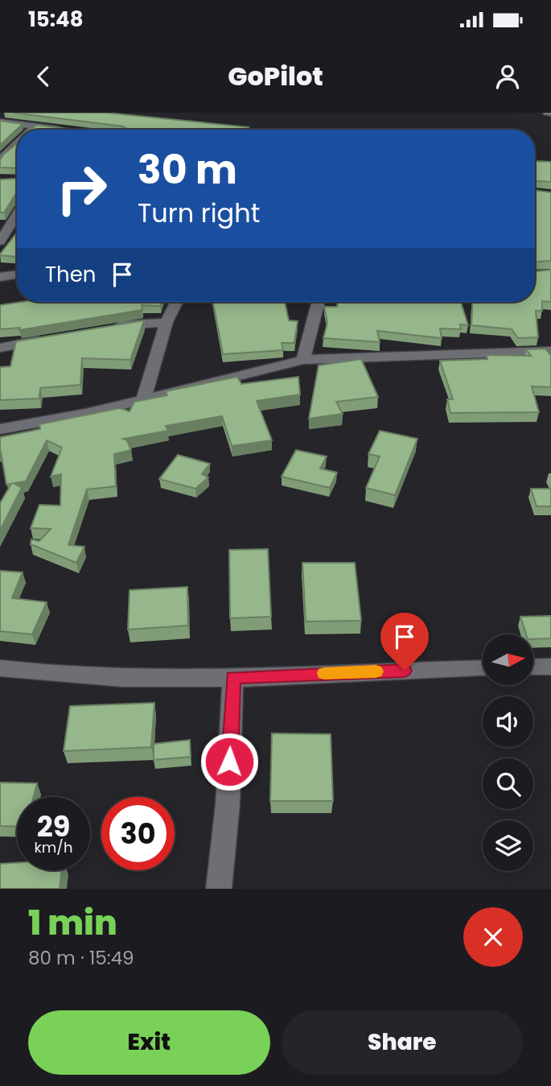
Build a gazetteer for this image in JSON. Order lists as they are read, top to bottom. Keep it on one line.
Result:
{"north":"right","page":{"status":"15:48","header":"GoPilot","turn":["30 m","Turn right"],"then":"Then","speed":"29 km/h","limit":"30","heading":["1 min","80 m · 15:49"],"buttons":["Exit","Share"]}}
